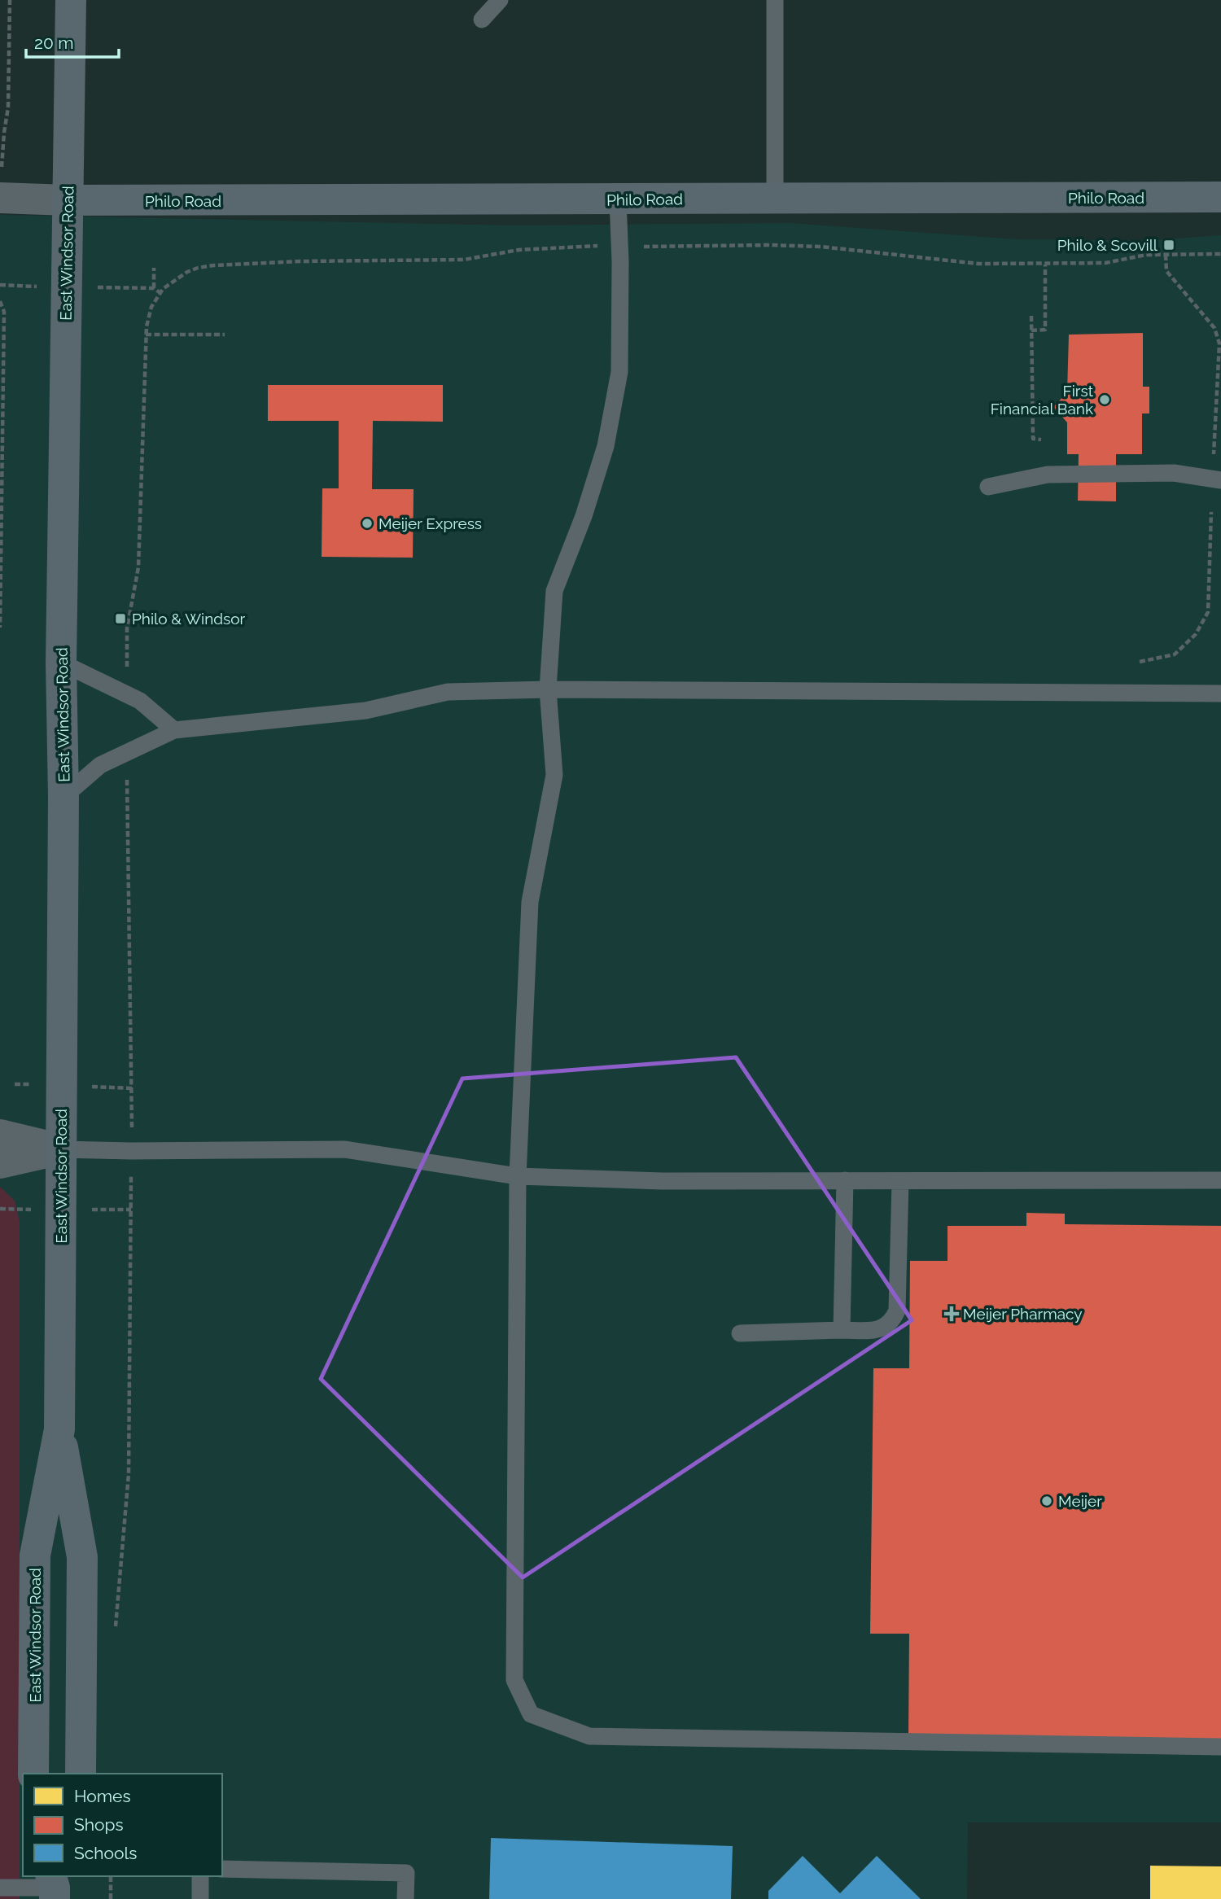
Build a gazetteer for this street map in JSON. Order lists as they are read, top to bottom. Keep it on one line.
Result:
{"streets":{"main road":["Philo Road","East Windsor Road"]},"crossings":[["Philo Road","East Windsor Road"]],"places":{"transit":["Philo & Scovill","Philo & Windsor"],"other":["First Financial Bank","Meijer Express","Meijer"],"health":["Meijer Pharmacy"]},"legend":["Homes","Shops","Schools"],"scale_bar":"20 m"}
